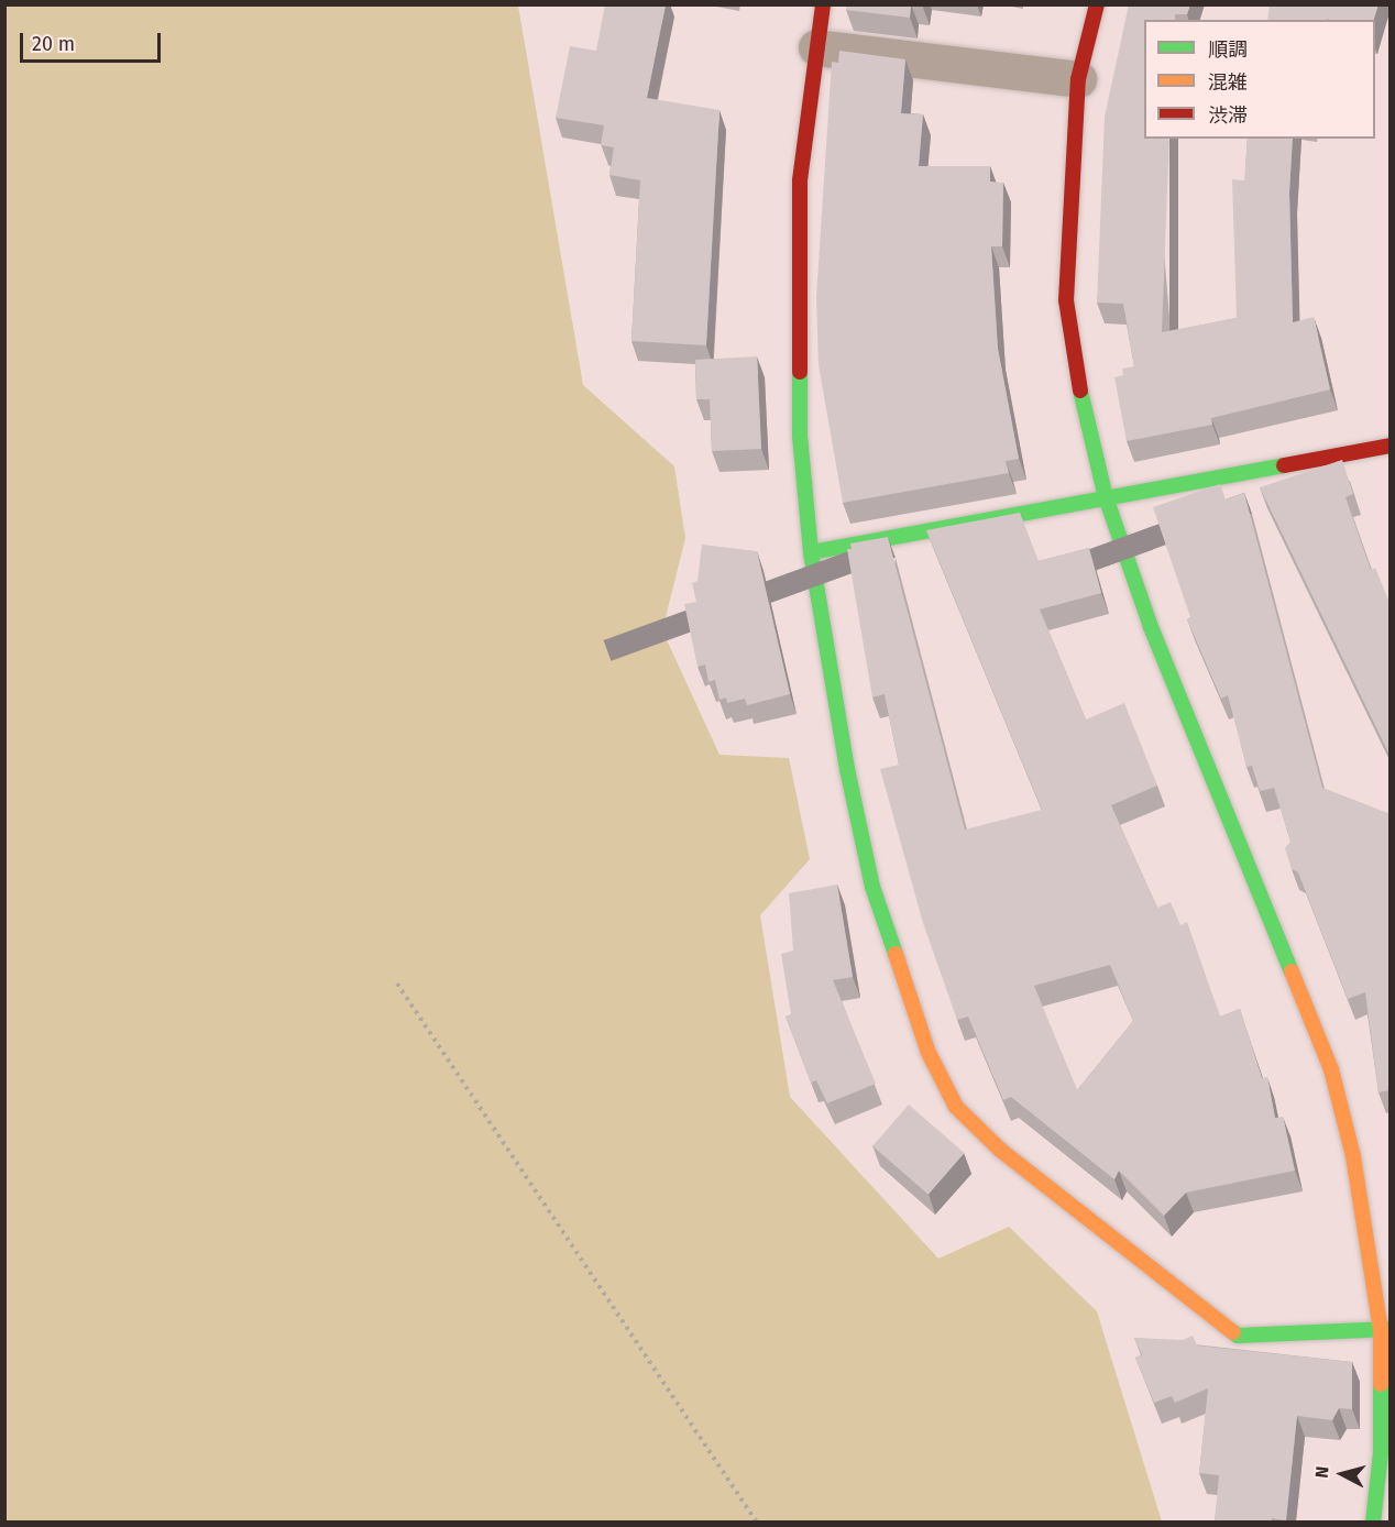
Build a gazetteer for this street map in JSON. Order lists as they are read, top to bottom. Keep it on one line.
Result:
{"legend":["順調","混雑","渋滞"],"scale_bar":"20 m","north":"left"}
